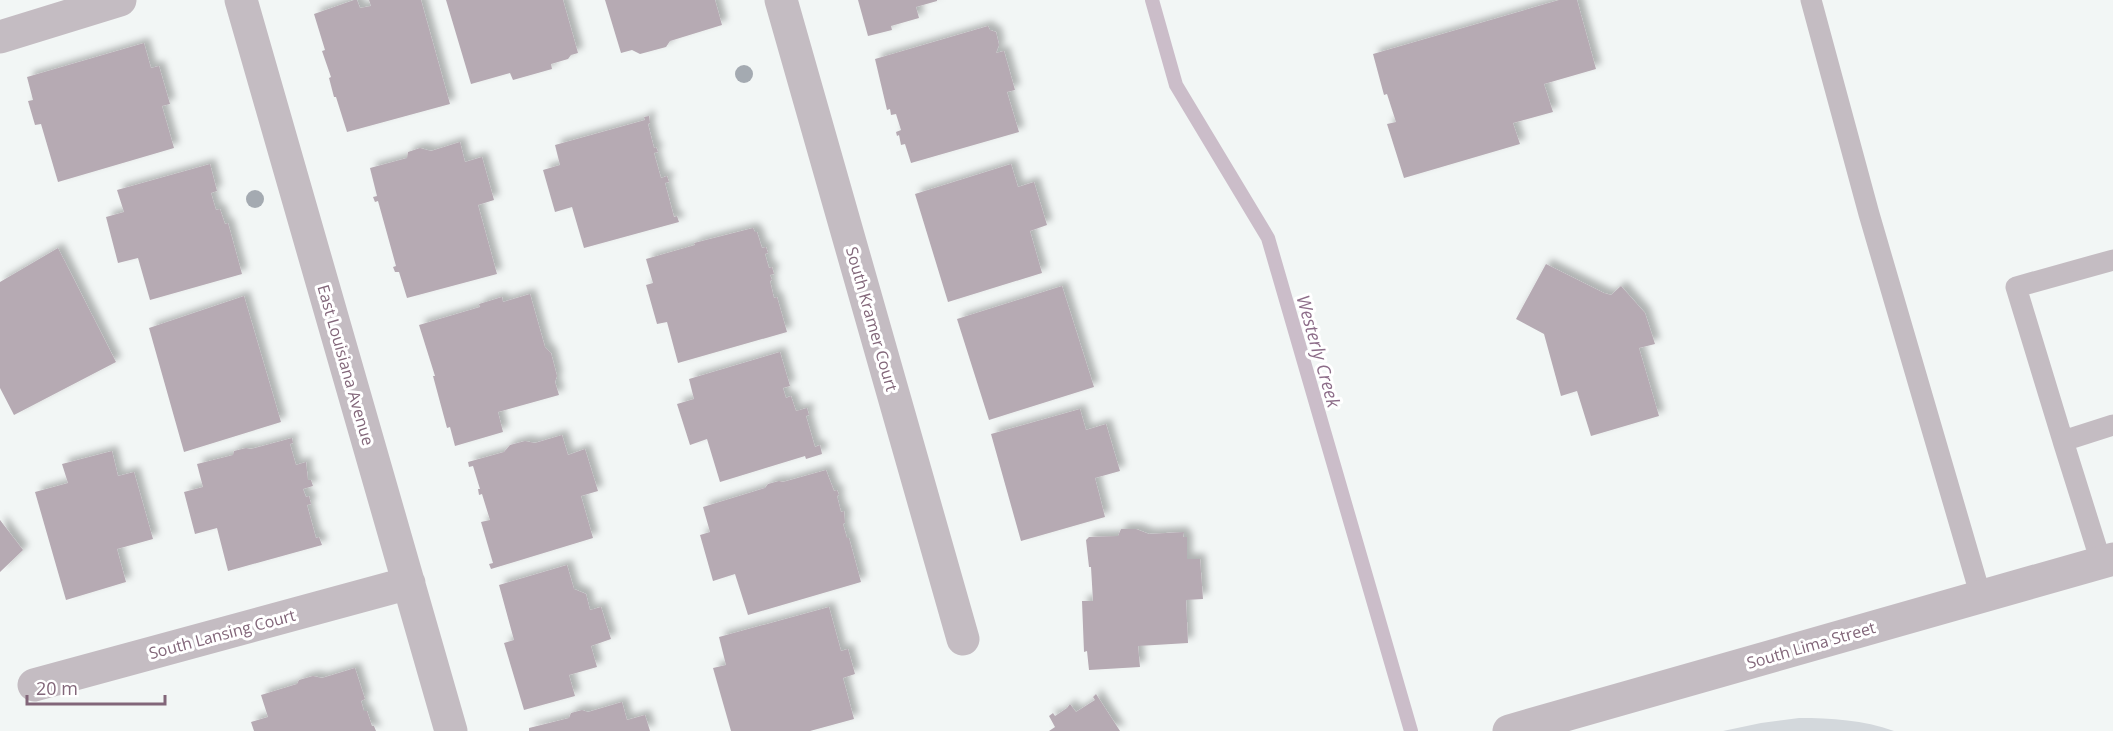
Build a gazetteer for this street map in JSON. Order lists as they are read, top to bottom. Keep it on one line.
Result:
{"streets":{"street":["South Kramer Court","East Louisiana Avenue","South Lansing Court","South Lima Street"]},"crossings":[["East Louisiana Avenue","South Lansing Court"]],"water":["Westerly Creek"],"scale_bar":"20 m"}
